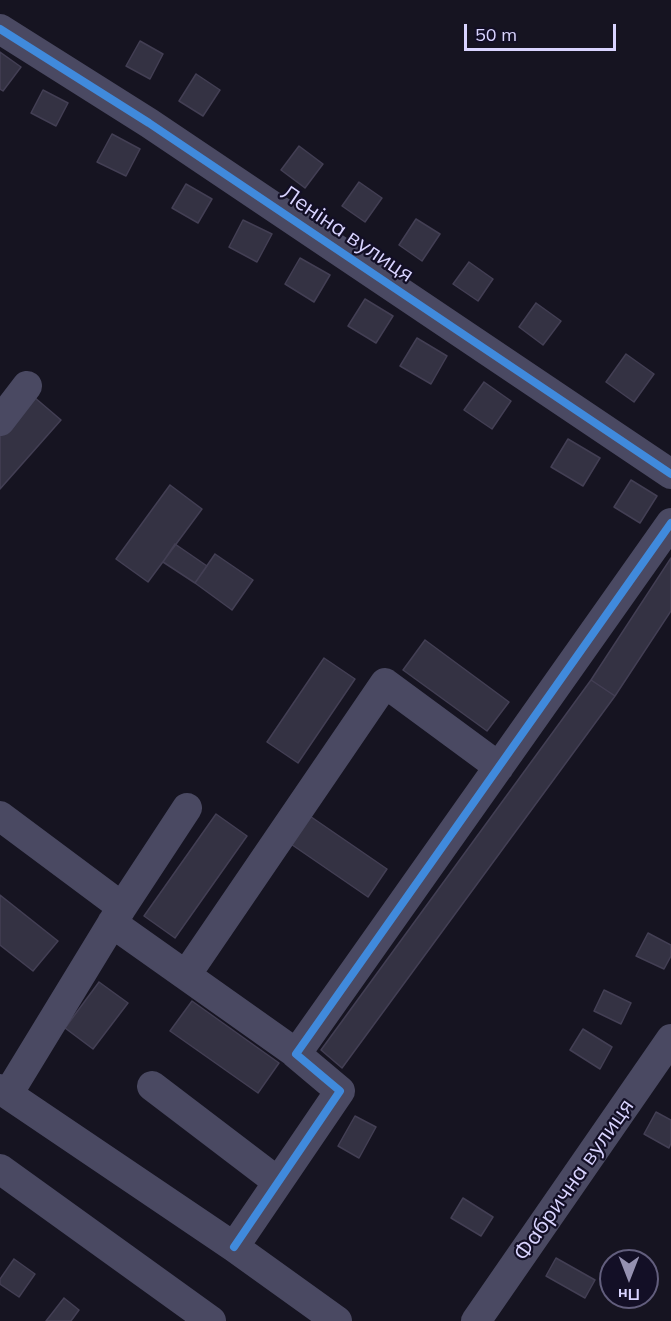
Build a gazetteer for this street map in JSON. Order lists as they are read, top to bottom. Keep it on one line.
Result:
{"streets":{"street":["Леніна вулиця","Фабрична вулиця"]},"scale_bar":"50 m","north":"bottom"}
